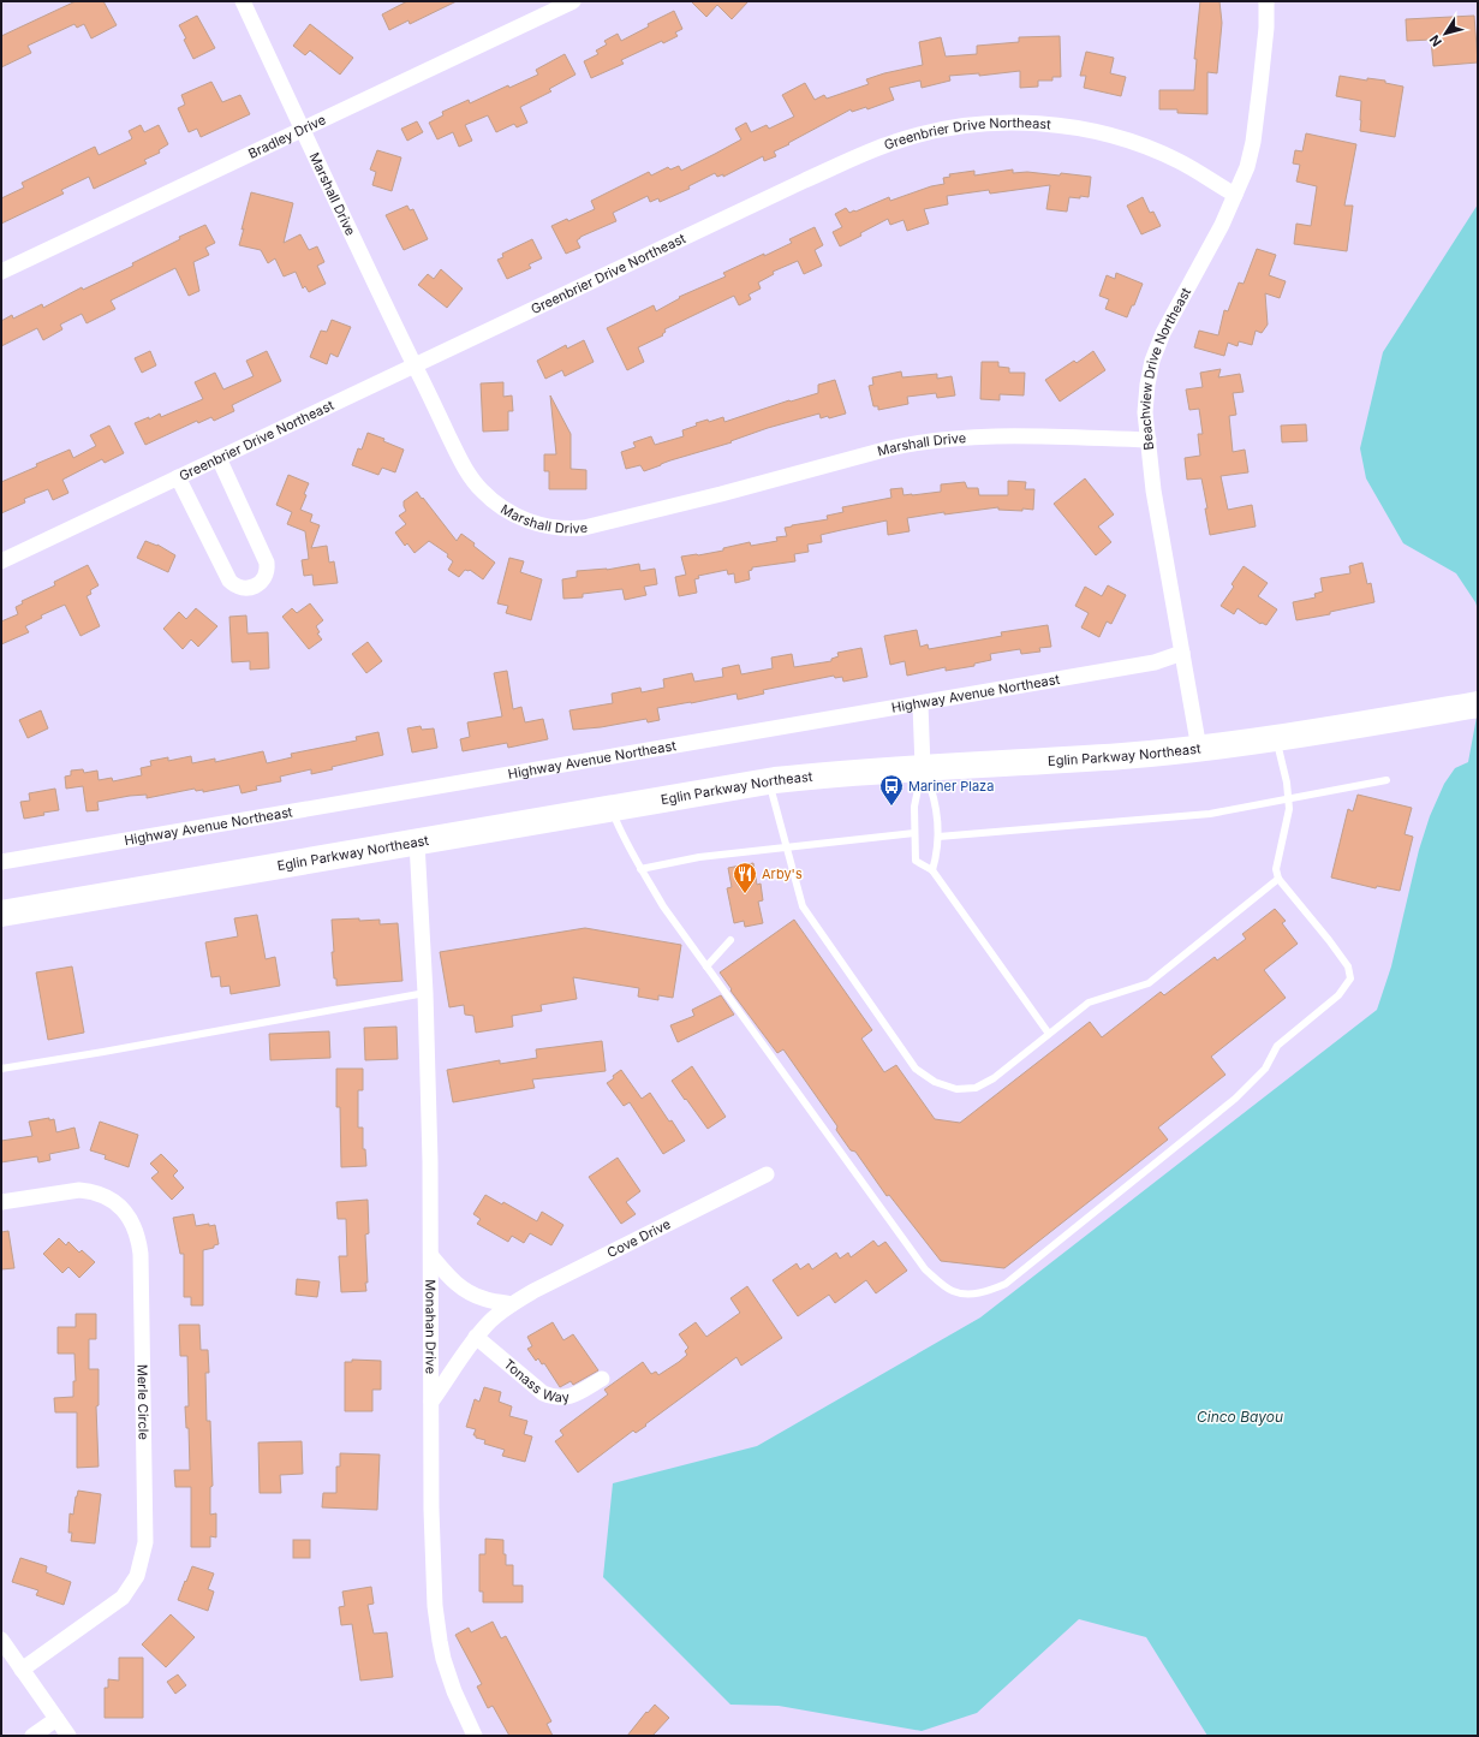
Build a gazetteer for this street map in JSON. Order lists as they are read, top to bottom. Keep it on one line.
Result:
{"streets":{"highway":["Eglin Parkway Northeast"],"street":["Bradley Drive","Greenbrier Drive Northeast","Marshall Drive","Beachview Drive Northeast","Highway Avenue Northeast","Cove Drive","Monahan Drive","Tonass Way","Merle Circle"]},"crossings":[["Bradley Drive","Marshall Drive"],["Greenbrier Drive Northeast","Marshall Drive"],["Greenbrier Drive Northeast","Beachview Drive Northeast"],["Marshall Drive","Beachview Drive Northeast"],["Beachview Drive Northeast","Highway Avenue Northeast"],["Beachview Drive Northeast","Eglin Parkway Northeast"],["Eglin Parkway Northeast","Monahan Drive"],["Cove Drive","Monahan Drive"],["Cove Drive","Tonass Way"]],"water":["Cinco Bayou"],"places":{"bus stop":["Mariner Plaza"],"restaurant":["Arby's"]},"north":"bottom left"}
